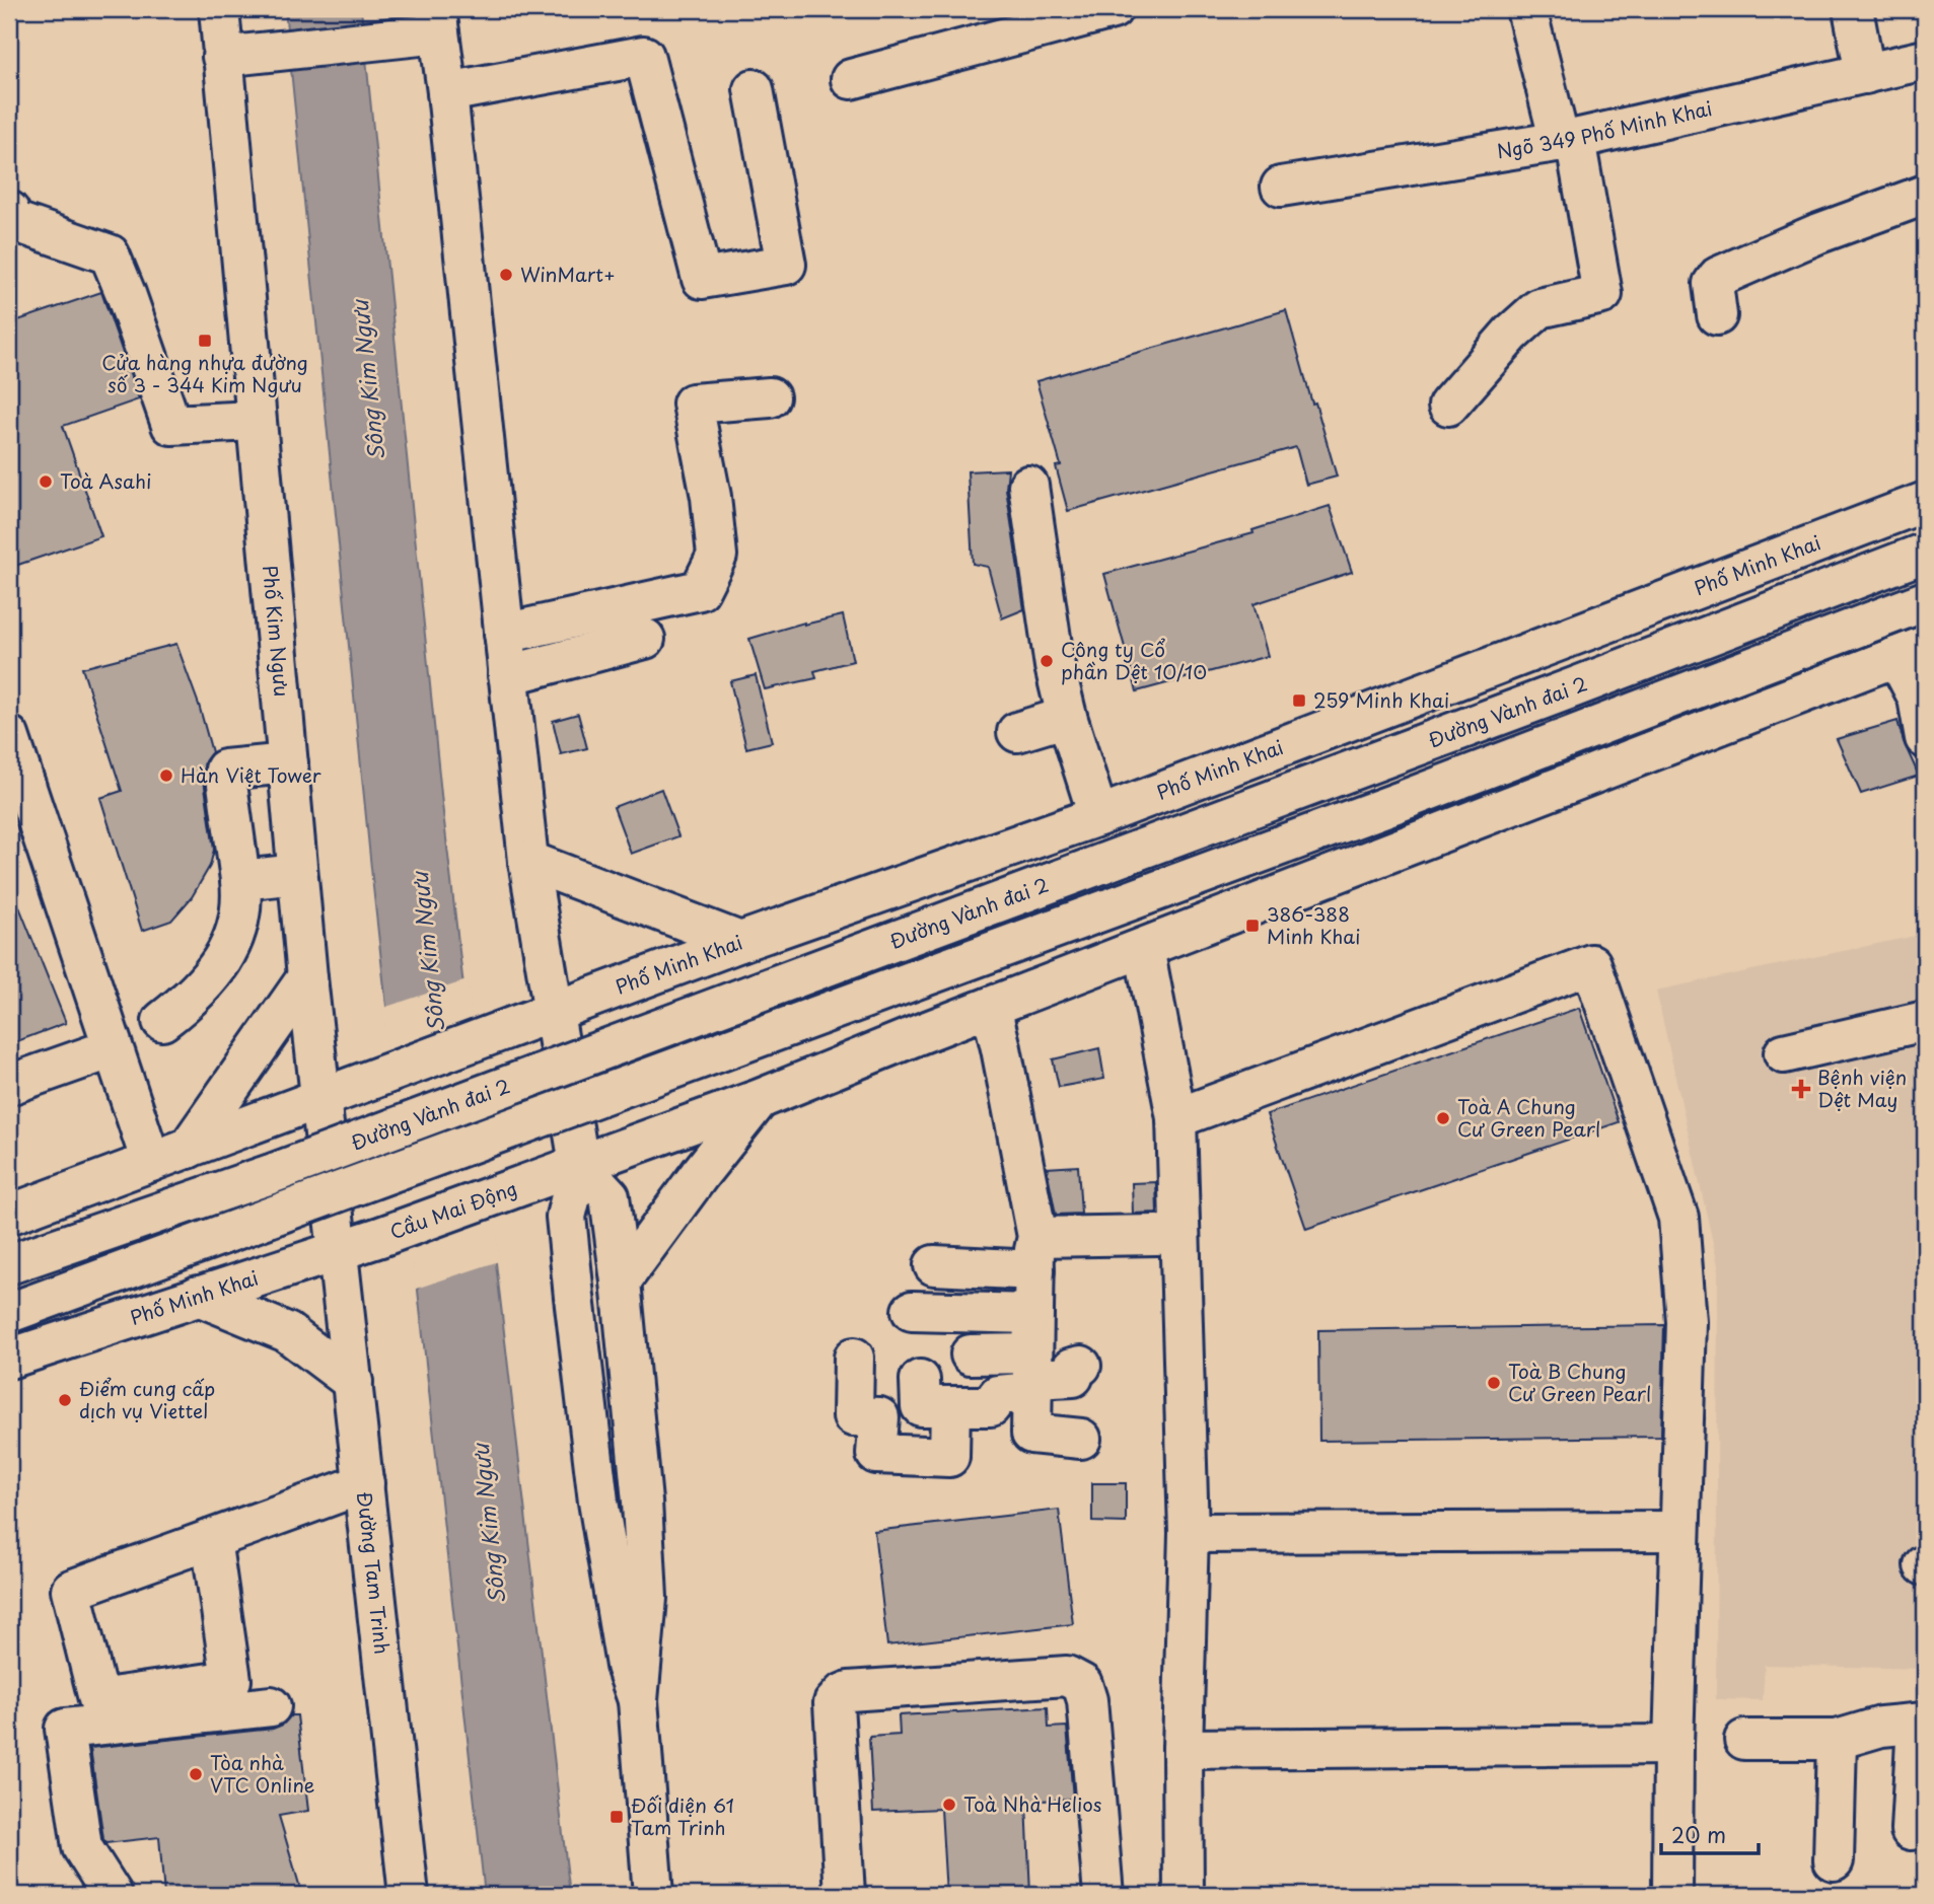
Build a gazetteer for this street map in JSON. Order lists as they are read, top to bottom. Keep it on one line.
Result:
{"streets":{"main road":["Ngõ 349 Phố Minh Khai","Phố Minh Khai","Phố Kim Ngưu","Đường Vành đai 2","Cầu Mai Động","Đường Tam Trinh"]},"crossings":[["Phố Minh Khai","Phố Kim Ngưu"],["Phố Minh Khai","Cầu Mai Động"],["Phố Minh Khai","Đường Tam Trinh"],["Phố Kim Ngưu","Đường Tam Trinh"]],"water":["Sông Kim Ngưu"],"places":{"other":["WinMart+","Toà Asahi","Công ty Cổ phần Dệt 10/10","Hàn Việt Tower","Toà A Chung Cư Green Pearl","Toà B Chung Cư Green Pearl","Điểm cung cấp dịch vụ Viettel","Tòa nhà VTC Online","Toà Nhà Helios"],"transit":["Cửa hàng nhựa đường số 3 - 344 Kim Ngưu","259 Minh Khai","386-388 Minh Khai","Đối diện 61 Tam Trinh"],"health":["Bệnh viện Dệt May"]},"scale_bar":"20 m"}
